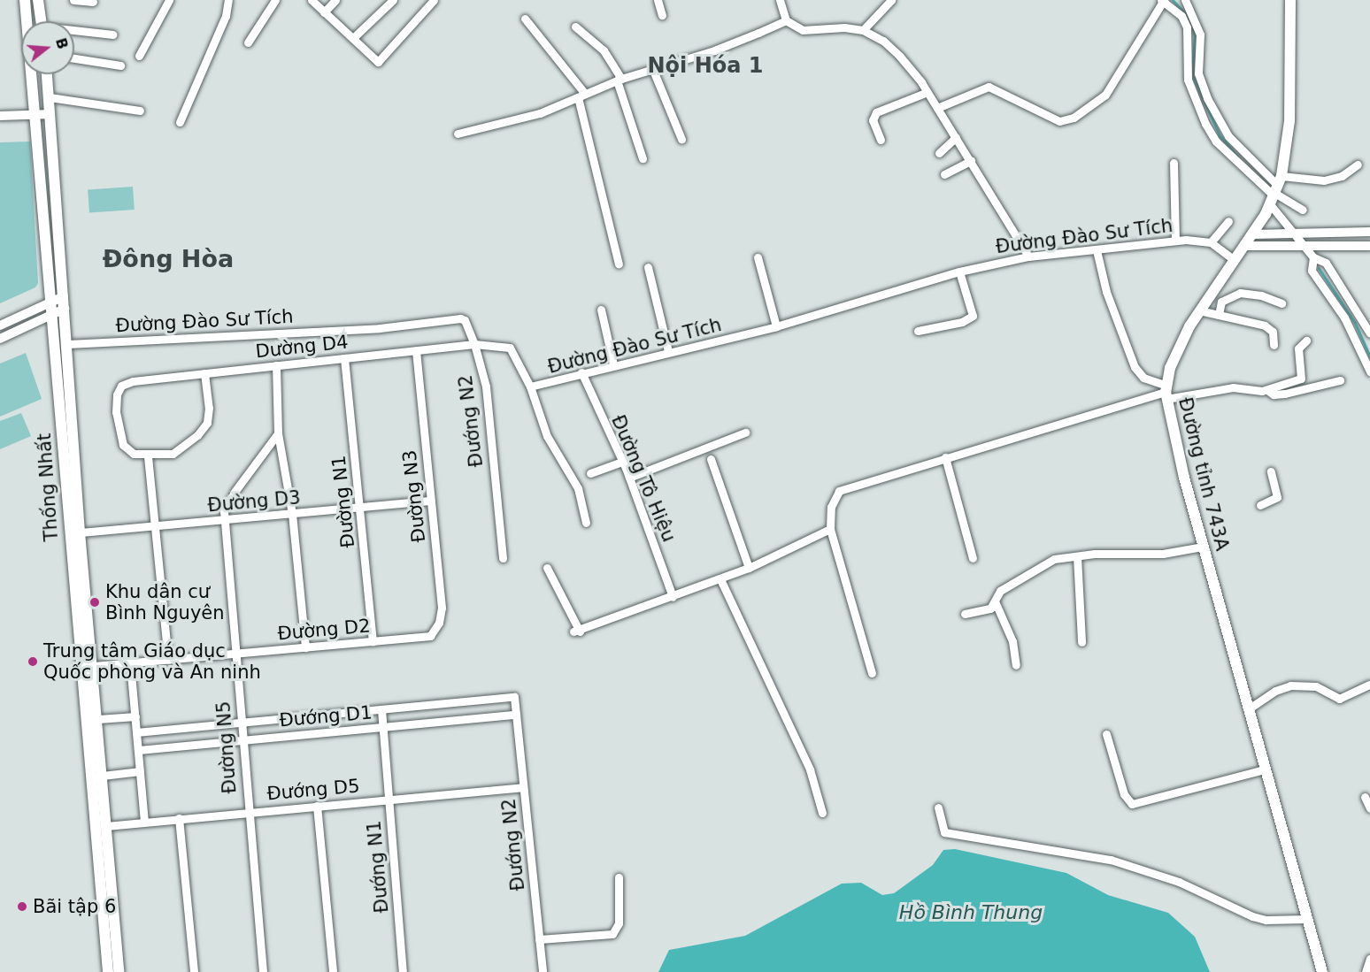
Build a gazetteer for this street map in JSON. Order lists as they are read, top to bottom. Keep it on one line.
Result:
{"streets":{"main road":["Đường tỉnh 743A","Thống Nhất"],"street":["Đường Đào Sư Tích","Dường D4","Đướng N2","Đường Tô Hiệu","Đường N3","Đường D3","Đường N1","Đường D2","Đướng D1","Đường N5","Đướng D5","Đướng N1"]},"crossings":[["Đường Đào Sư Tích","Dường D4"],["Đường Đào Sư Tích","Đướng N2"],["Đường Đào Sư Tích","Đường Tô Hiệu"],["Đường Đào Sư Tích","Thống Nhất"],["Dường D4","Đướng N2"],["Dường D4","Đường N3"],["Dường D4","Đường N1"],["Đướng N2","Đướng D1"],["Đướng N2","Đướng D5"],["Thống Nhất","Đường D3"],["Thống Nhất","Đường D2"],["Thống Nhất","Đướng D5"],["Đường N3","Đường D3"],["Đường N3","Đường D2"],["Đường D3","Đường N1"],["Đường D3","Đường N5"],["Đường N1","Đường D2"],["Đường D2","Đường N5"],["Đướng D1","Đường N5"],["Đướng D1","Đướng N1"],["Đường N5","Đướng D5"],["Đướng D5","Đướng N1"]],"districts":["Nội Hóa 1","Đông Hòa"],"water":["Hồ Bình Thung"],"places":["Khu dân cư Bình Nguyên","Trung tâm Giáo dục Quốc phòng và An ninh","Bãi tập 6"],"north":"right"}
